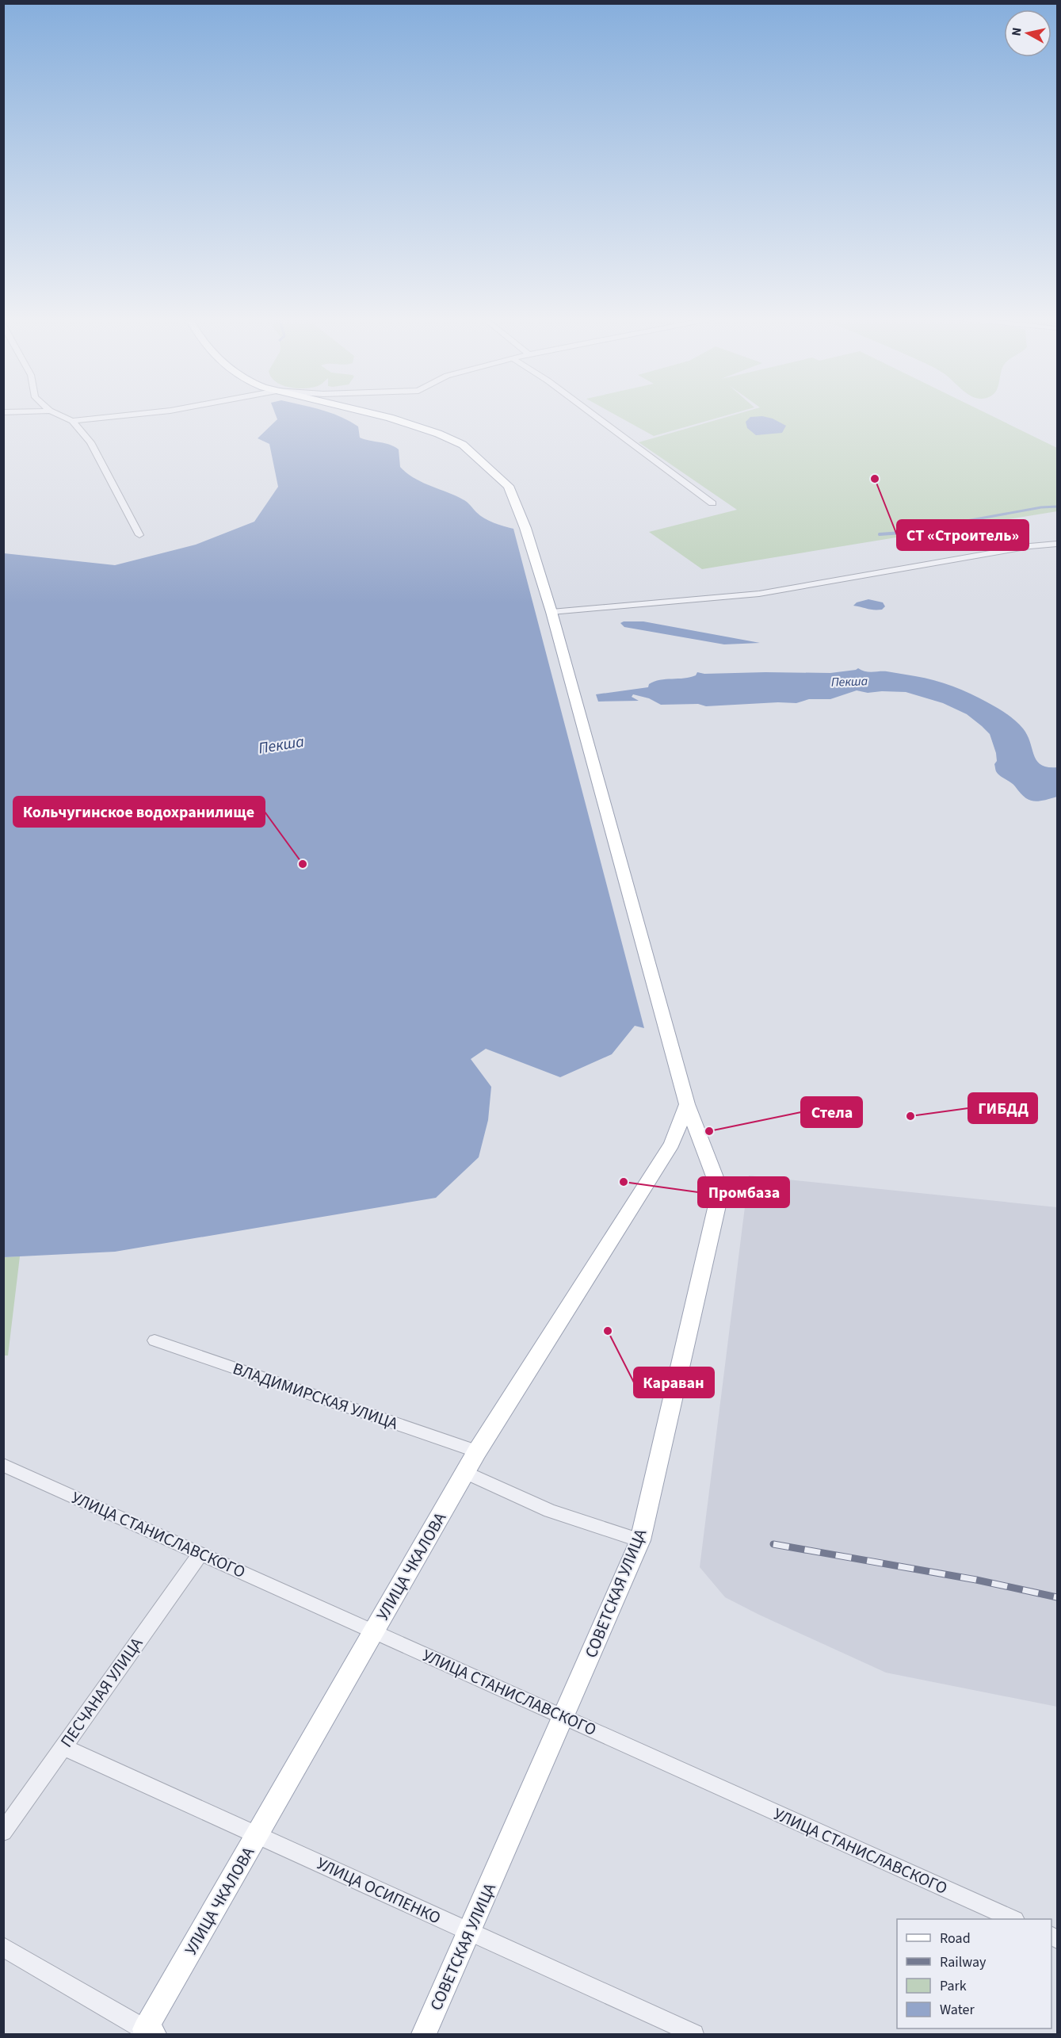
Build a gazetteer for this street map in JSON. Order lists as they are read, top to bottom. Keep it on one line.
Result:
{"streets":{"main road":["УЛИЦА ЧКАЛОВА","СОВЕТСКАЯ УЛИЦА"],"street":["ВЛАДИМИРСКАЯ УЛИЦА","УЛИЦА СТАНИСЛАВСКОГО","ПЕСЧАНАЯ УЛИЦА","УЛИЦА ОСИПЕНКО"]},"crossings":[["ВЛАДИМИРСКАЯ УЛИЦА","УЛИЦА ЧКАЛОВА"],["УЛИЦА СТАНИСЛАВСКОГО","УЛИЦА ЧКАЛОВА"],["УЛИЦА СТАНИСЛАВСКОГО","СОВЕТСКАЯ УЛИЦА"],["УЛИЦА СТАНИСЛАВСКОГО","ПЕСЧАНАЯ УЛИЦА"],["УЛИЦА ЧКАЛОВА","СОВЕТСКАЯ УЛИЦА"],["УЛИЦА ЧКАЛОВА","УЛИЦА ОСИПЕНКО"],["СОВЕТСКАЯ УЛИЦА","УЛИЦА ОСИПЕНКО"],["ПЕСЧАНАЯ УЛИЦА","УЛИЦА ОСИПЕНКО"]],"water":["Пекша"],"places":["СТ «Строитель»","Кольчугинское водохранилище","ГИБДД","Стела","Промбаза","Караван"],"legend":["Road","Railway","Park","Water"],"north":"left"}
